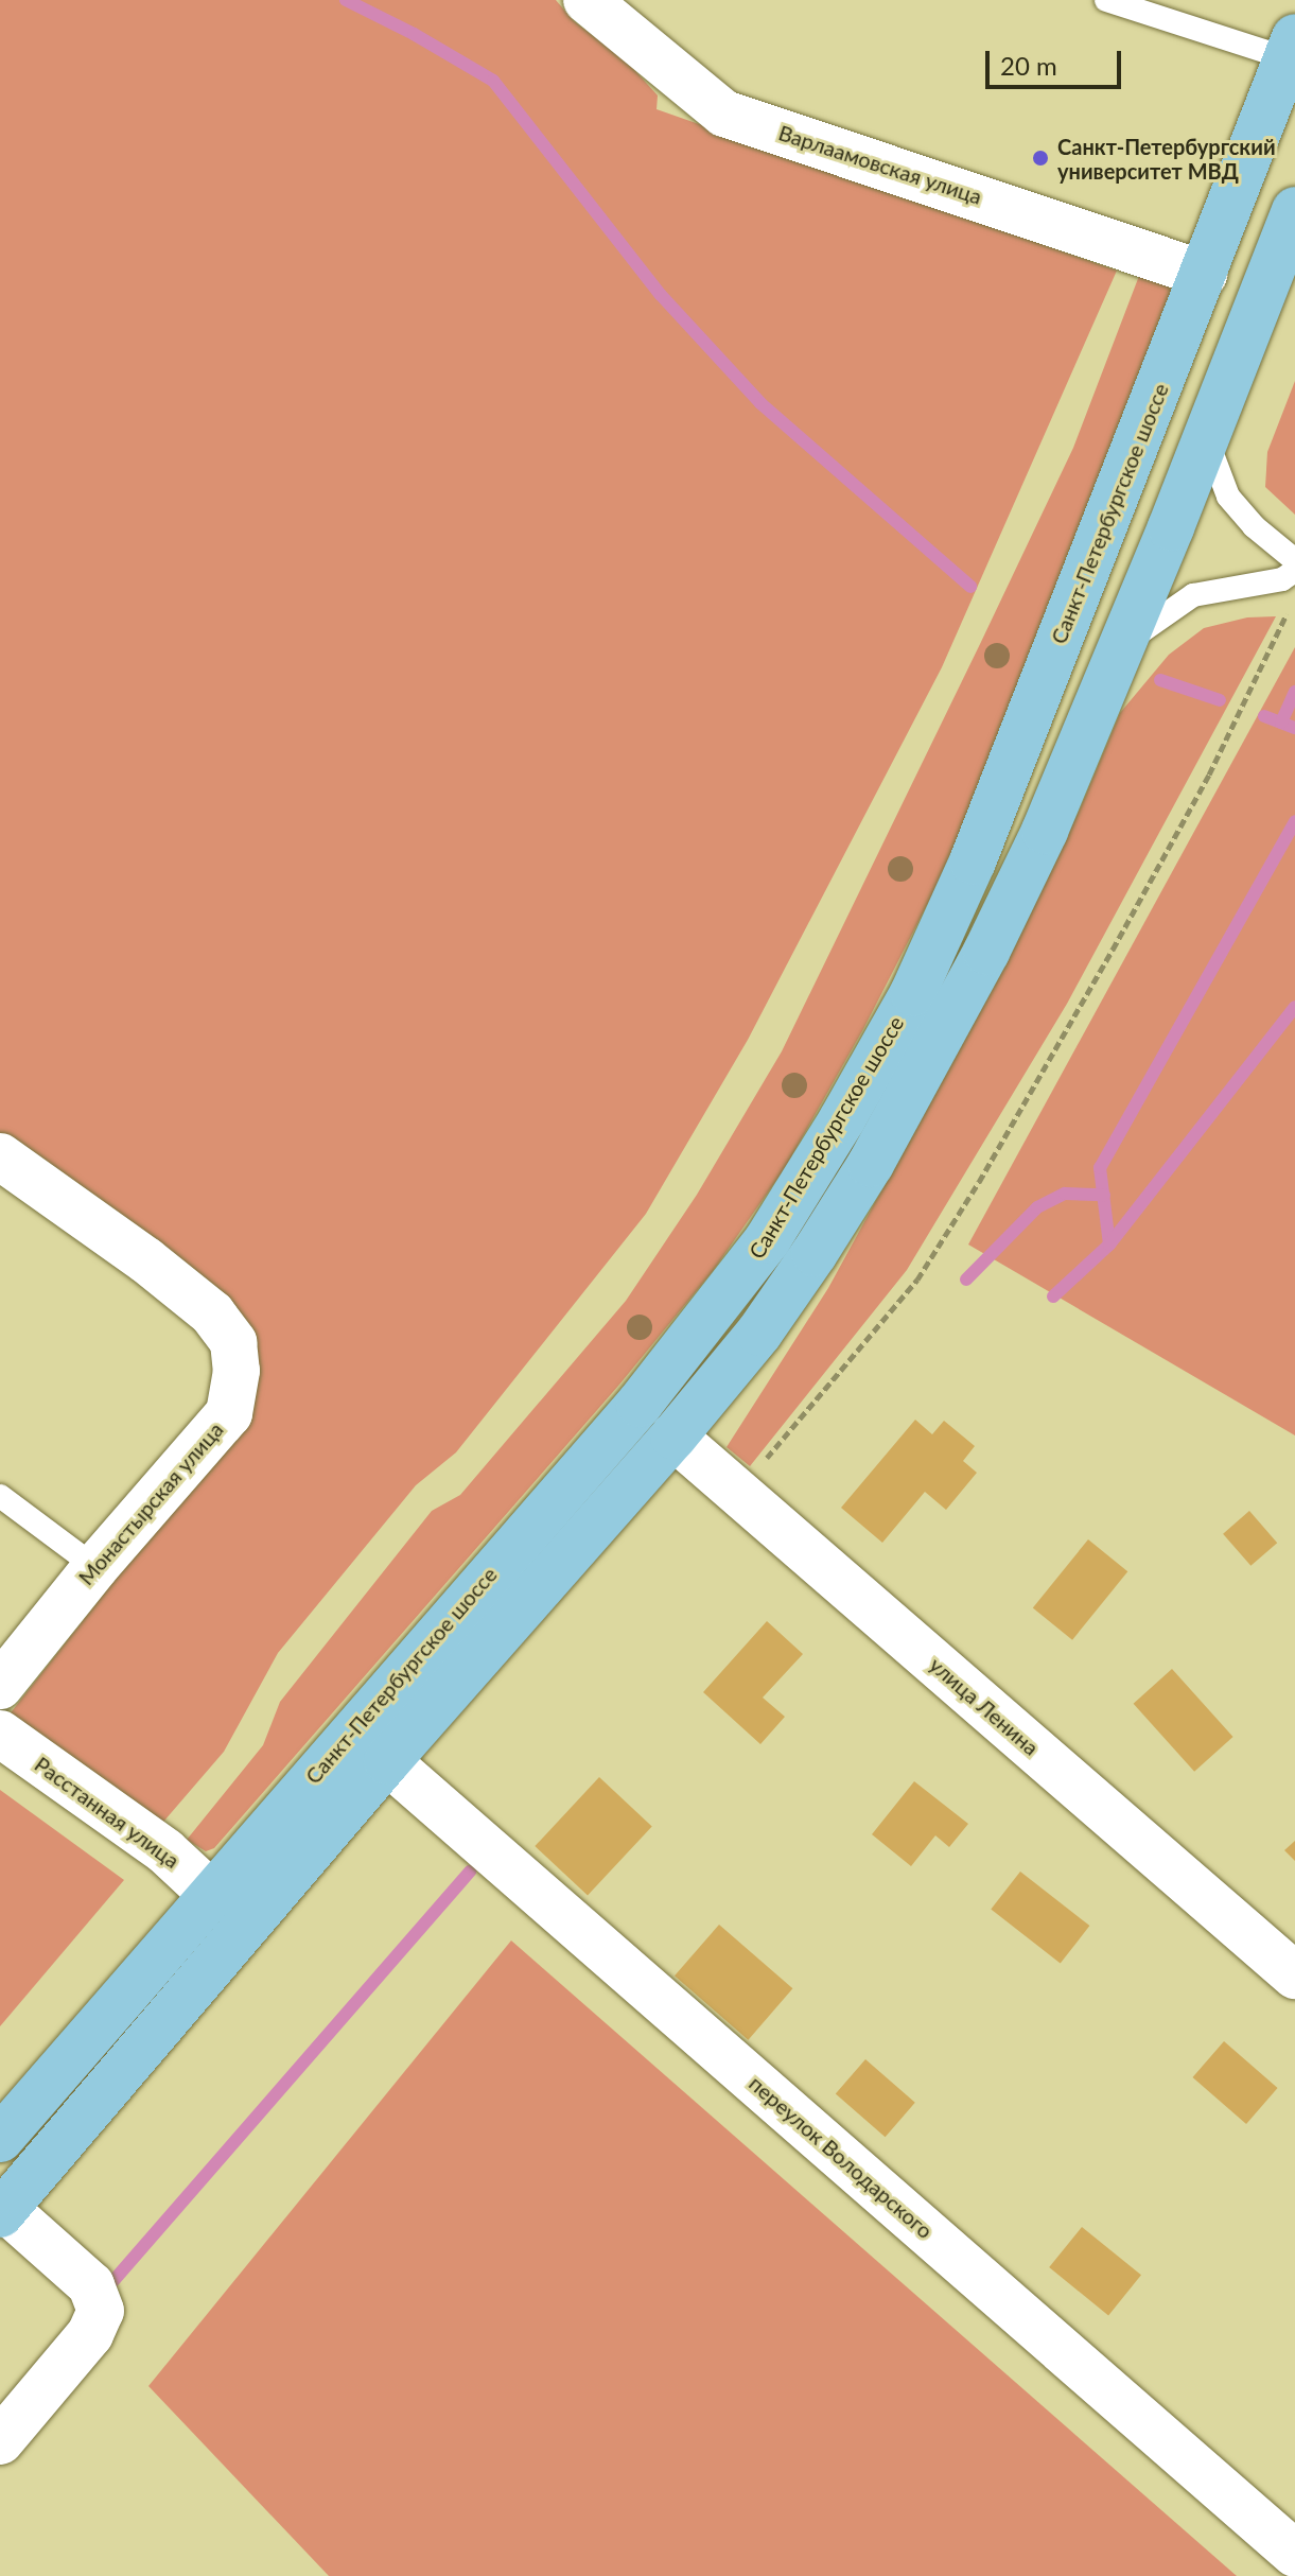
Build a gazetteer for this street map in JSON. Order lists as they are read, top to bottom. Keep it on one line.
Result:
{"streets":{"main road":["Санкт-Петербургское шоссе"],"street":["Варлаамовская улица","Монастырская улица","улица Ленина","Расстанная улица","переулок Володарского"]},"crossings":[["Варлаамовская улица","Санкт-Петербургское шоссе"],["Санкт-Петербургское шоссе","Расстанная улица"]],"places":["Санкт-Петербургский университет МВД"],"scale_bar":"20 m"}
